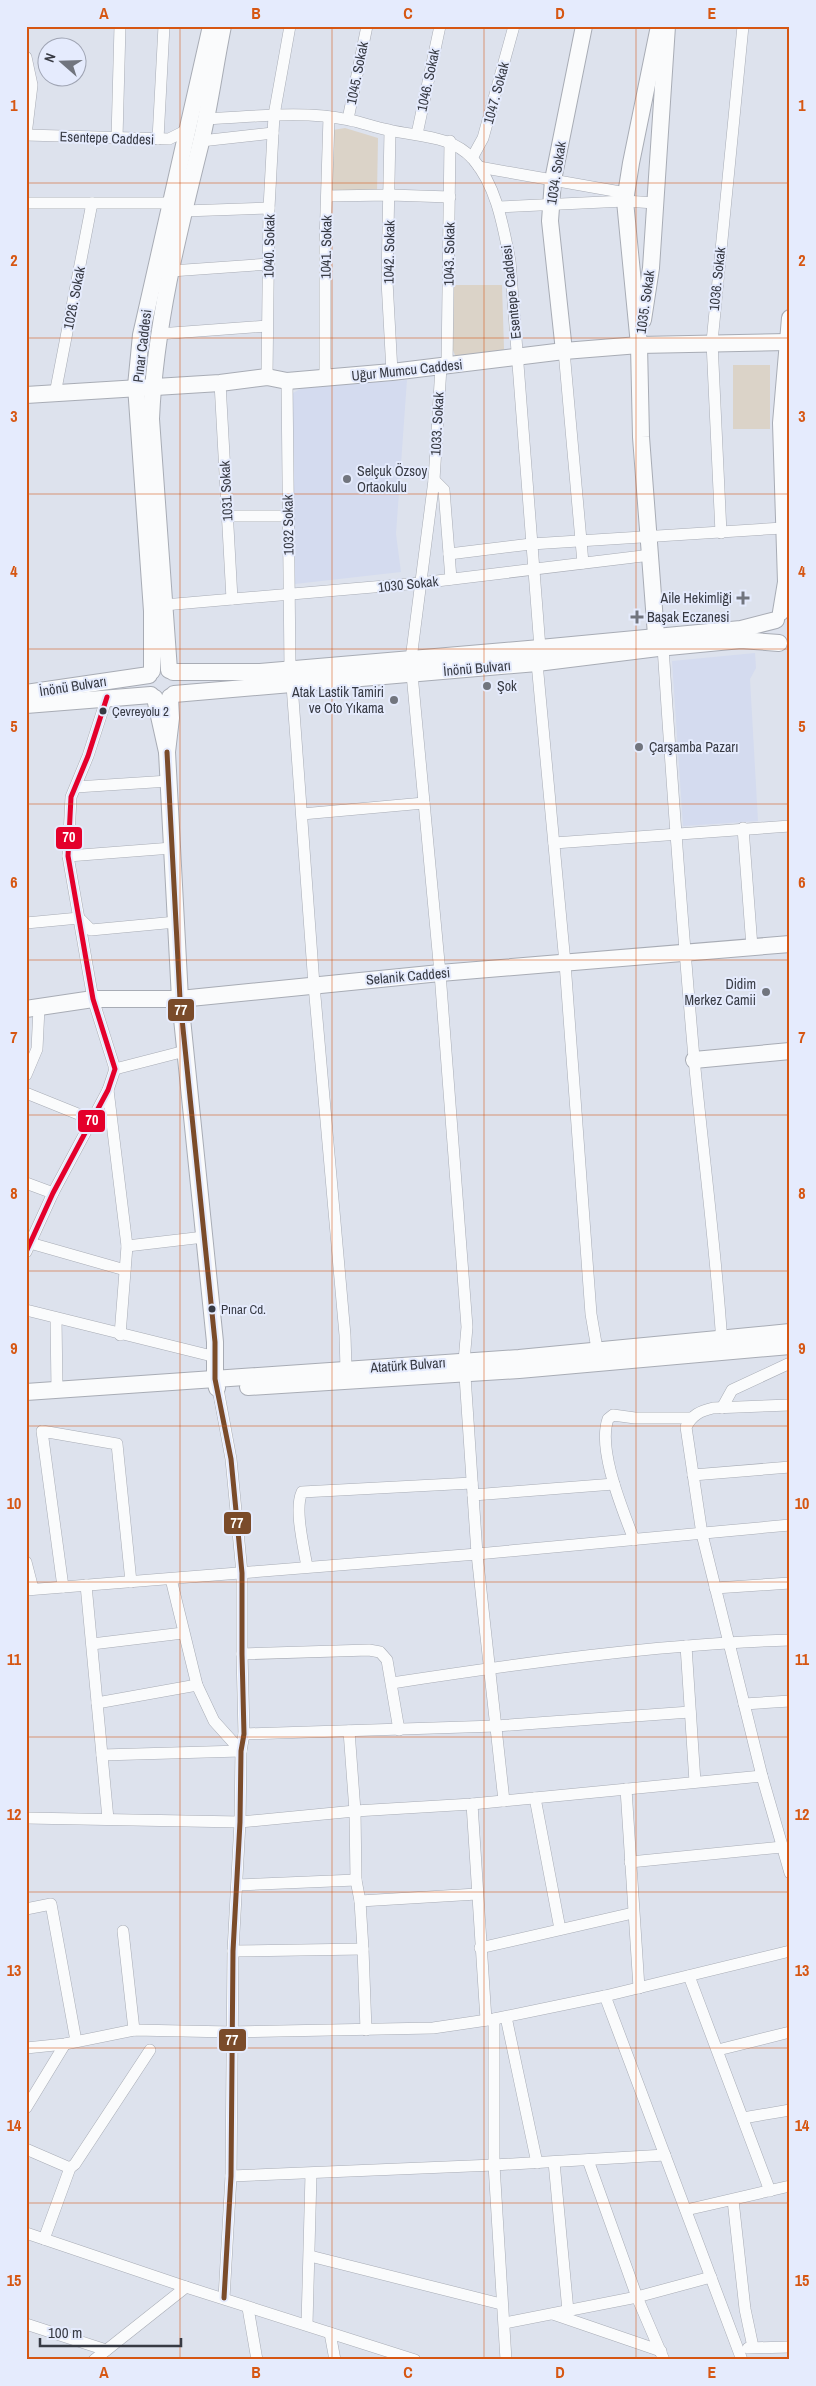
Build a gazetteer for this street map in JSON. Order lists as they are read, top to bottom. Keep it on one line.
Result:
{"streets":{"main road":["1034. Sokak","1035. Sokak","Pınar Caddesi","Uğur Mumcu Caddesi","İnönü Bulvarı","Selanik Caddesi","Atatürk Bulvarı"],"street":["1045. Sokak","1046. Sokak","1047. Sokak","Esentepe Caddesi","1040. Sokak","1041. Sokak","1042. Sokak","1043. Sokak","1036. Sokak","1026. Sokak","1033. Sokak","1031 Sokak","1032 Sokak","1030 Sokak"]},"crossings":[["1045. Sokak","Esentepe Caddesi"],["1046. Sokak","Esentepe Caddesi"],["1047. Sokak","Esentepe Caddesi"],["Esentepe Caddesi","1040. Sokak"],["Esentepe Caddesi","1041. Sokak"],["Esentepe Caddesi","1042. Sokak"],["Esentepe Caddesi","1043. Sokak"],["Esentepe Caddesi","Pınar Caddesi"],["Esentepe Caddesi","Uğur Mumcu Caddesi"],["Esentepe Caddesi","1030 Sokak"],["Esentepe Caddesi","İnönü Bulvarı"],["Esentepe Caddesi","Selanik Caddesi"],["Esentepe Caddesi","Atatürk Bulvarı"],["1034. Sokak","Uğur Mumcu Caddesi"],["1040. Sokak","Uğur Mumcu Caddesi"],["1041. Sokak","Uğur Mumcu Caddesi"],["1042. Sokak","Uğur Mumcu Caddesi"],["1043. Sokak","Uğur Mumcu Caddesi"],["1043. Sokak","1033. Sokak"],["1036. Sokak","Uğur Mumcu Caddesi"],["1026. Sokak","Uğur Mumcu Caddesi"],["1035. Sokak","Uğur Mumcu Caddesi"],["Pınar Caddesi","Uğur Mumcu Caddesi"],["Pınar Caddesi","1030 Sokak"],["Pınar Caddesi","İnönü Bulvarı"],["Uğur Mumcu Caddesi","1033. Sokak"],["Uğur Mumcu Caddesi","1031 Sokak"],["Uğur Mumcu Caddesi","1032 Sokak"],["1033. Sokak","1030 Sokak"],["1033. Sokak","İnönü Bulvarı"],["1033. Sokak","Selanik Caddesi"],["1033. Sokak","Atatürk Bulvarı"],["1031 Sokak","1030 Sokak"],["1032 Sokak","1030 Sokak"],["1032 Sokak","İnönü Bulvarı"],["1032 Sokak","Selanik Caddesi"],["1032 Sokak","Atatürk Bulvarı"]],"places":{"other":["Selçuk Özsoy Ortaokulu","Şok","Atak Lastik Tamiri ve Oto Yıkama","Çevreyolu 2","Çarşamba Pazarı","Didim Merkez Camii","Pınar Cd."],"health":["Aile Hekimliği","Başak Eczanesi"]},"lines":["transit line 70","transit line 77"],"scale_bar":"100 m","north":"left","grid":{"columns":["A","B","C","D","E"],"rows":["1","2","3","4","5","6","7","8","9","10","11","12","13","14","15"]}}
